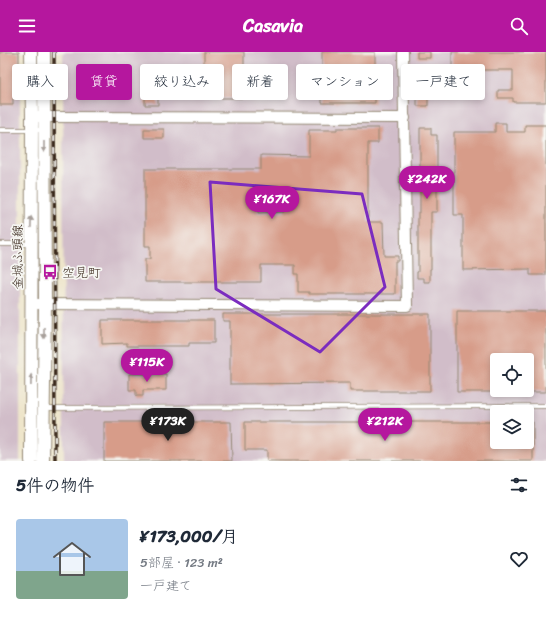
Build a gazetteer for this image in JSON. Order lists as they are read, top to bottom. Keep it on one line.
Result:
{"streets":{"main road":["金城ふ頭線"]},"places":{"bus stop":["空見町"]},"page":{"header":"Casavia","chip":["購入","賃貸","絞り込み","新着","マンション","一戸建て"],"price":["¥242K","¥167K","¥115K","¥173K","¥212K"],"heading":"5件の物件","list":[{"name":"¥173,000/月","note":"5部屋 · 123 m² · 一戸建て"}]}}
